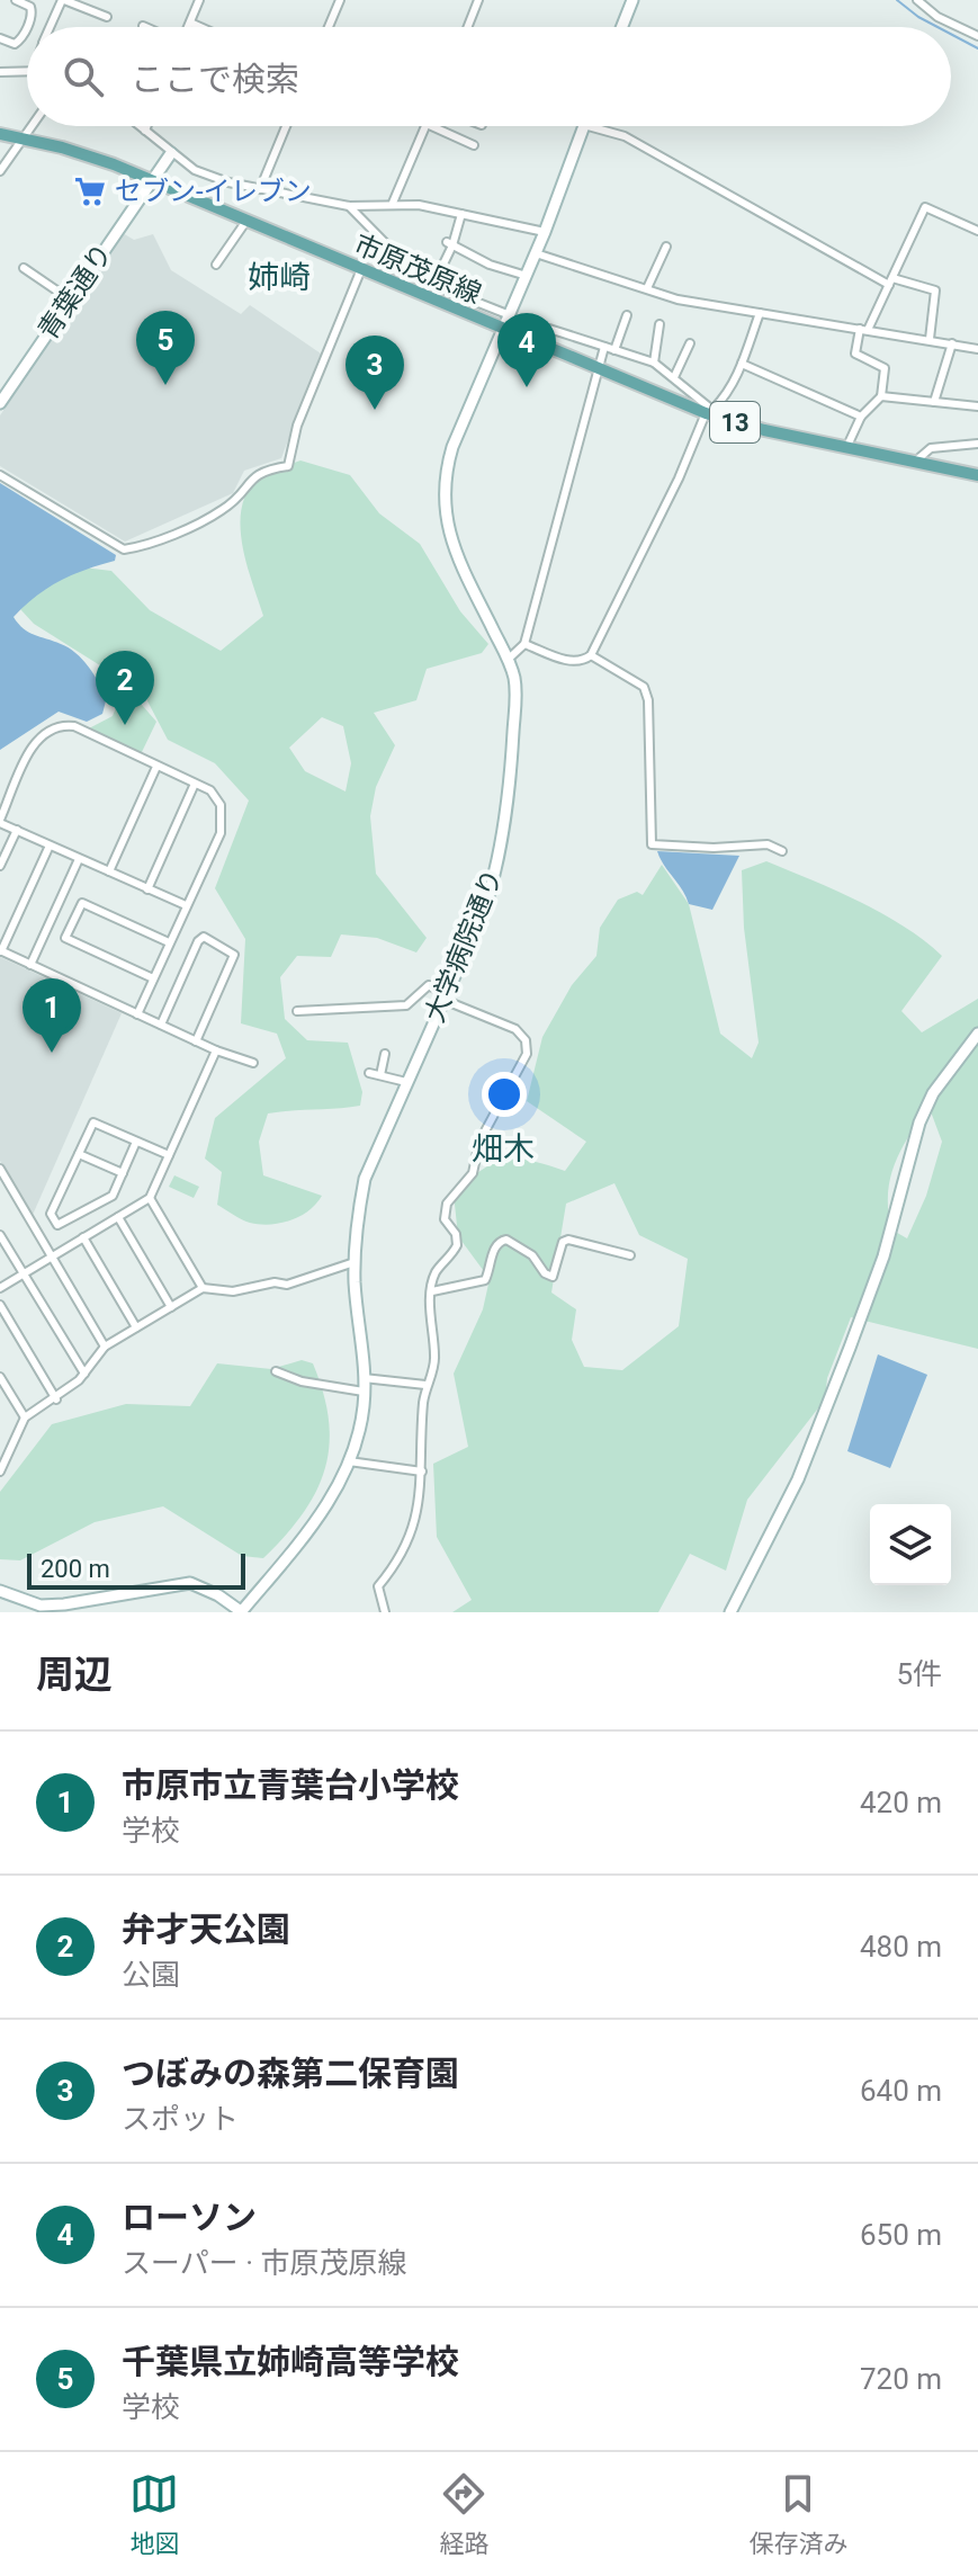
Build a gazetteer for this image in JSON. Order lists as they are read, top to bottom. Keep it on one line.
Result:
{"streets":{"main road":["市原茂原線","13"],"street":["青葉通り","大学病院通り"]},"crossings":[["市原茂原線","青葉通り"],["市原茂原線","大学病院通り"]],"districts":["姉崎","畑木"],"places":{"supermarket":["セブン-イレブン"]},"scale_bar":"200 m","page":{"search":"ここで検索","pins":["5","4","3","2","1"],"scale":"200 m","heading":["周辺","5件"],"list":[{"mark":"1","name":"市原市立青葉台小学校","note":"学校","value":"420 m"},{"mark":"2","name":"弁才天公園","note":"公園","value":"480 m"},{"mark":"3","name":"つぼみの森第二保育園","note":"スポット","value":"640 m"},{"mark":"4","name":"ローソン","note":"スーパー · 市原茂原線","value":"650 m"},{"mark":"5","name":"千葉県立姉崎高等学校","note":"学校","value":"720 m"}],"nav":["地図","経路","保存済み"]}}
